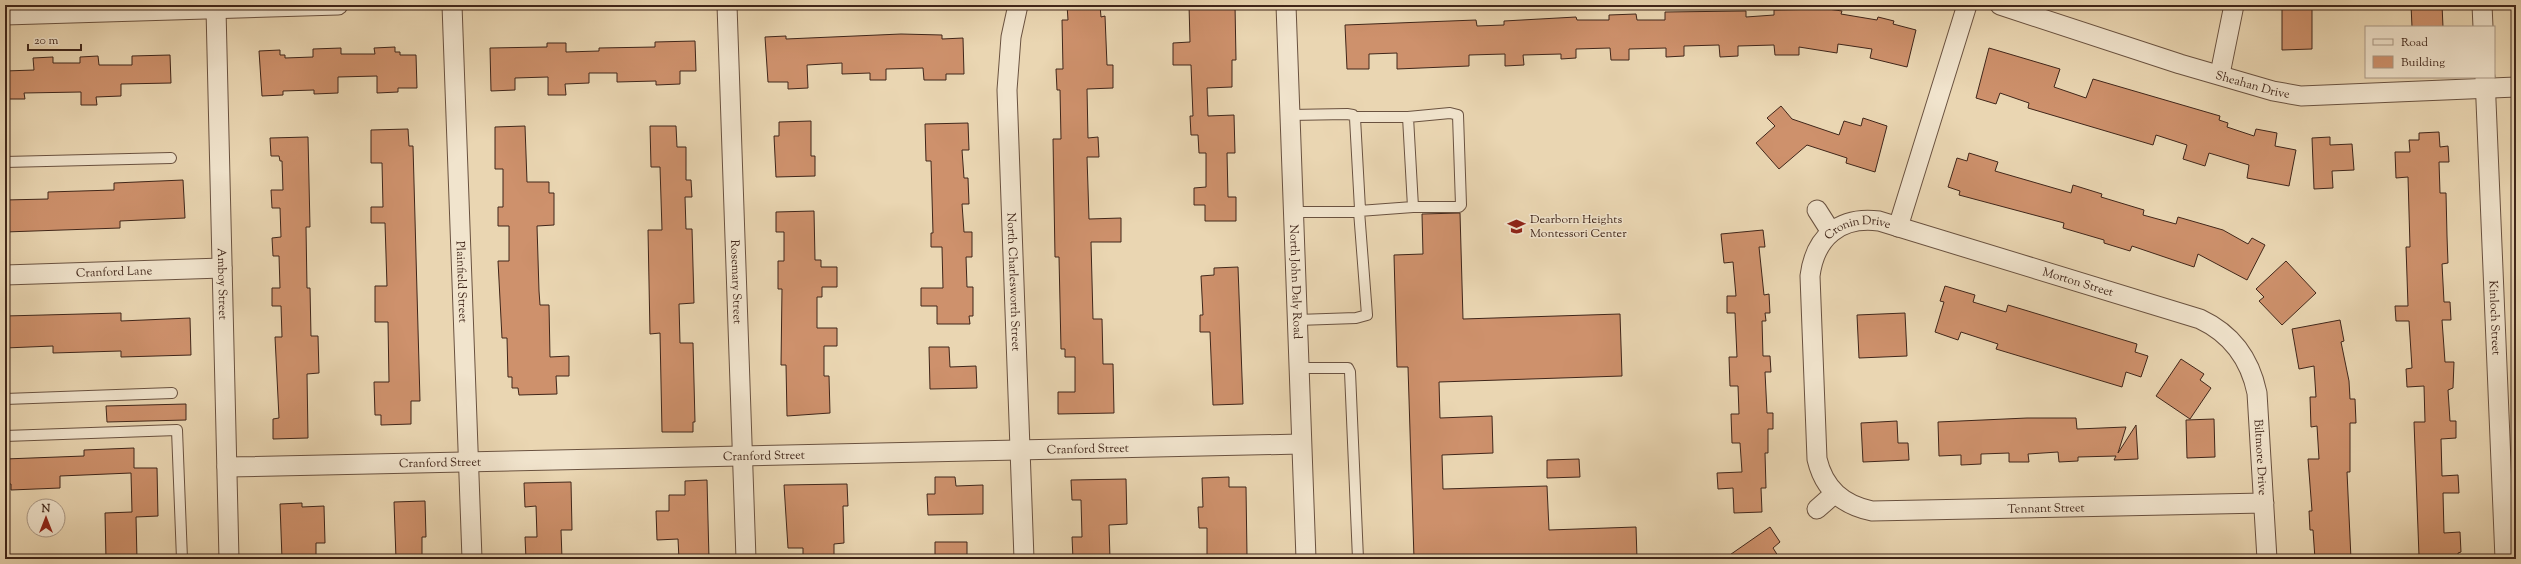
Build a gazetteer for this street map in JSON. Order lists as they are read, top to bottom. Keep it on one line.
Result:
{"streets":{"street":["Sheahan Drive","Cronin Drive","Cranford Lane","Plainfield Street","Rosemary Street","North Charlesworth Street","North John Daly Road","Morton Street","Amboy Street","Kinloch Street","Cranford Street","Biltmore Drive","Tennant Street"]},"crossings":[["Sheahan Drive","Kinloch Street"],["Cronin Drive","Morton Street"],["Cronin Drive","Tennant Street"],["Cranford Lane","Amboy Street"],["Plainfield Street","Cranford Street"],["Rosemary Street","Cranford Street"],["North Charlesworth Street","Cranford Street"],["North John Daly Road","Cranford Street"],["Morton Street","Biltmore Drive"],["Amboy Street","Cranford Street"],["Biltmore Drive","Tennant Street"]],"places":{"school or university":["Dearborn Heights Montessori Center"]},"legend":["Road","Building"],"scale_bar":"20 m","north":"top"}
